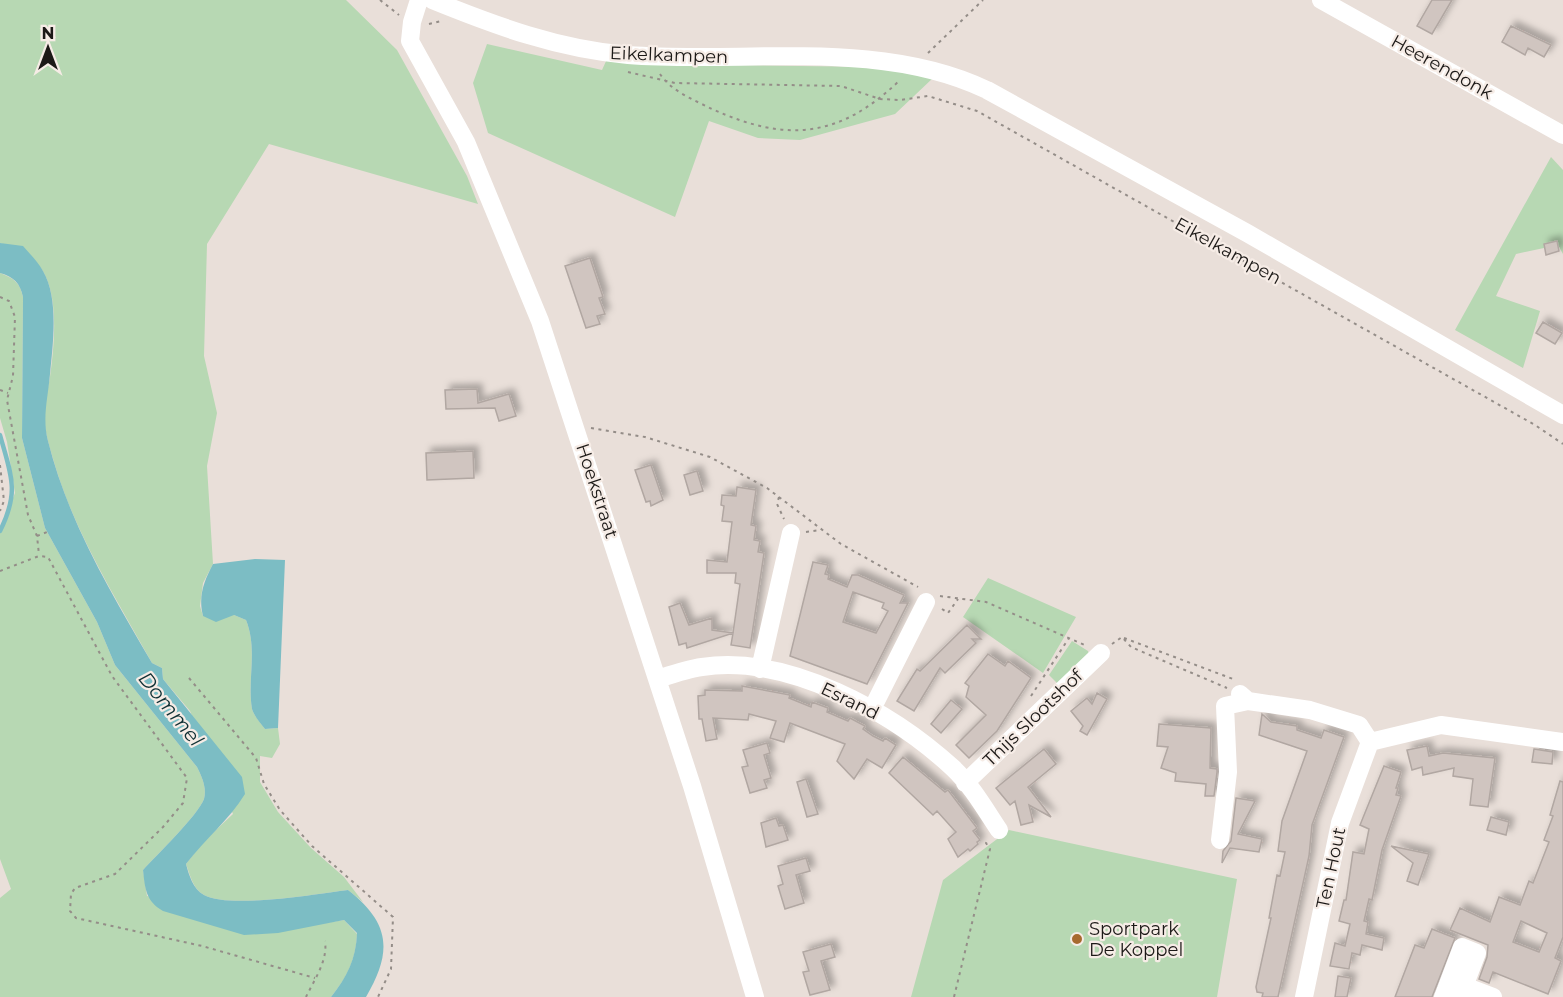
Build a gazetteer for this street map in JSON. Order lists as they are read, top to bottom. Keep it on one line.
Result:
{"streets":{"street":["Eikelkampen","Heerendonk","Hoekstraat","Esrand","Thijs Slootshof","Ten Hout"]},"crossings":[["Hoekstraat","Esrand"],["Esrand","Thijs Slootshof"]],"water":["Dommel"],"places":["Sportpark De Koppel"],"north":"top"}
